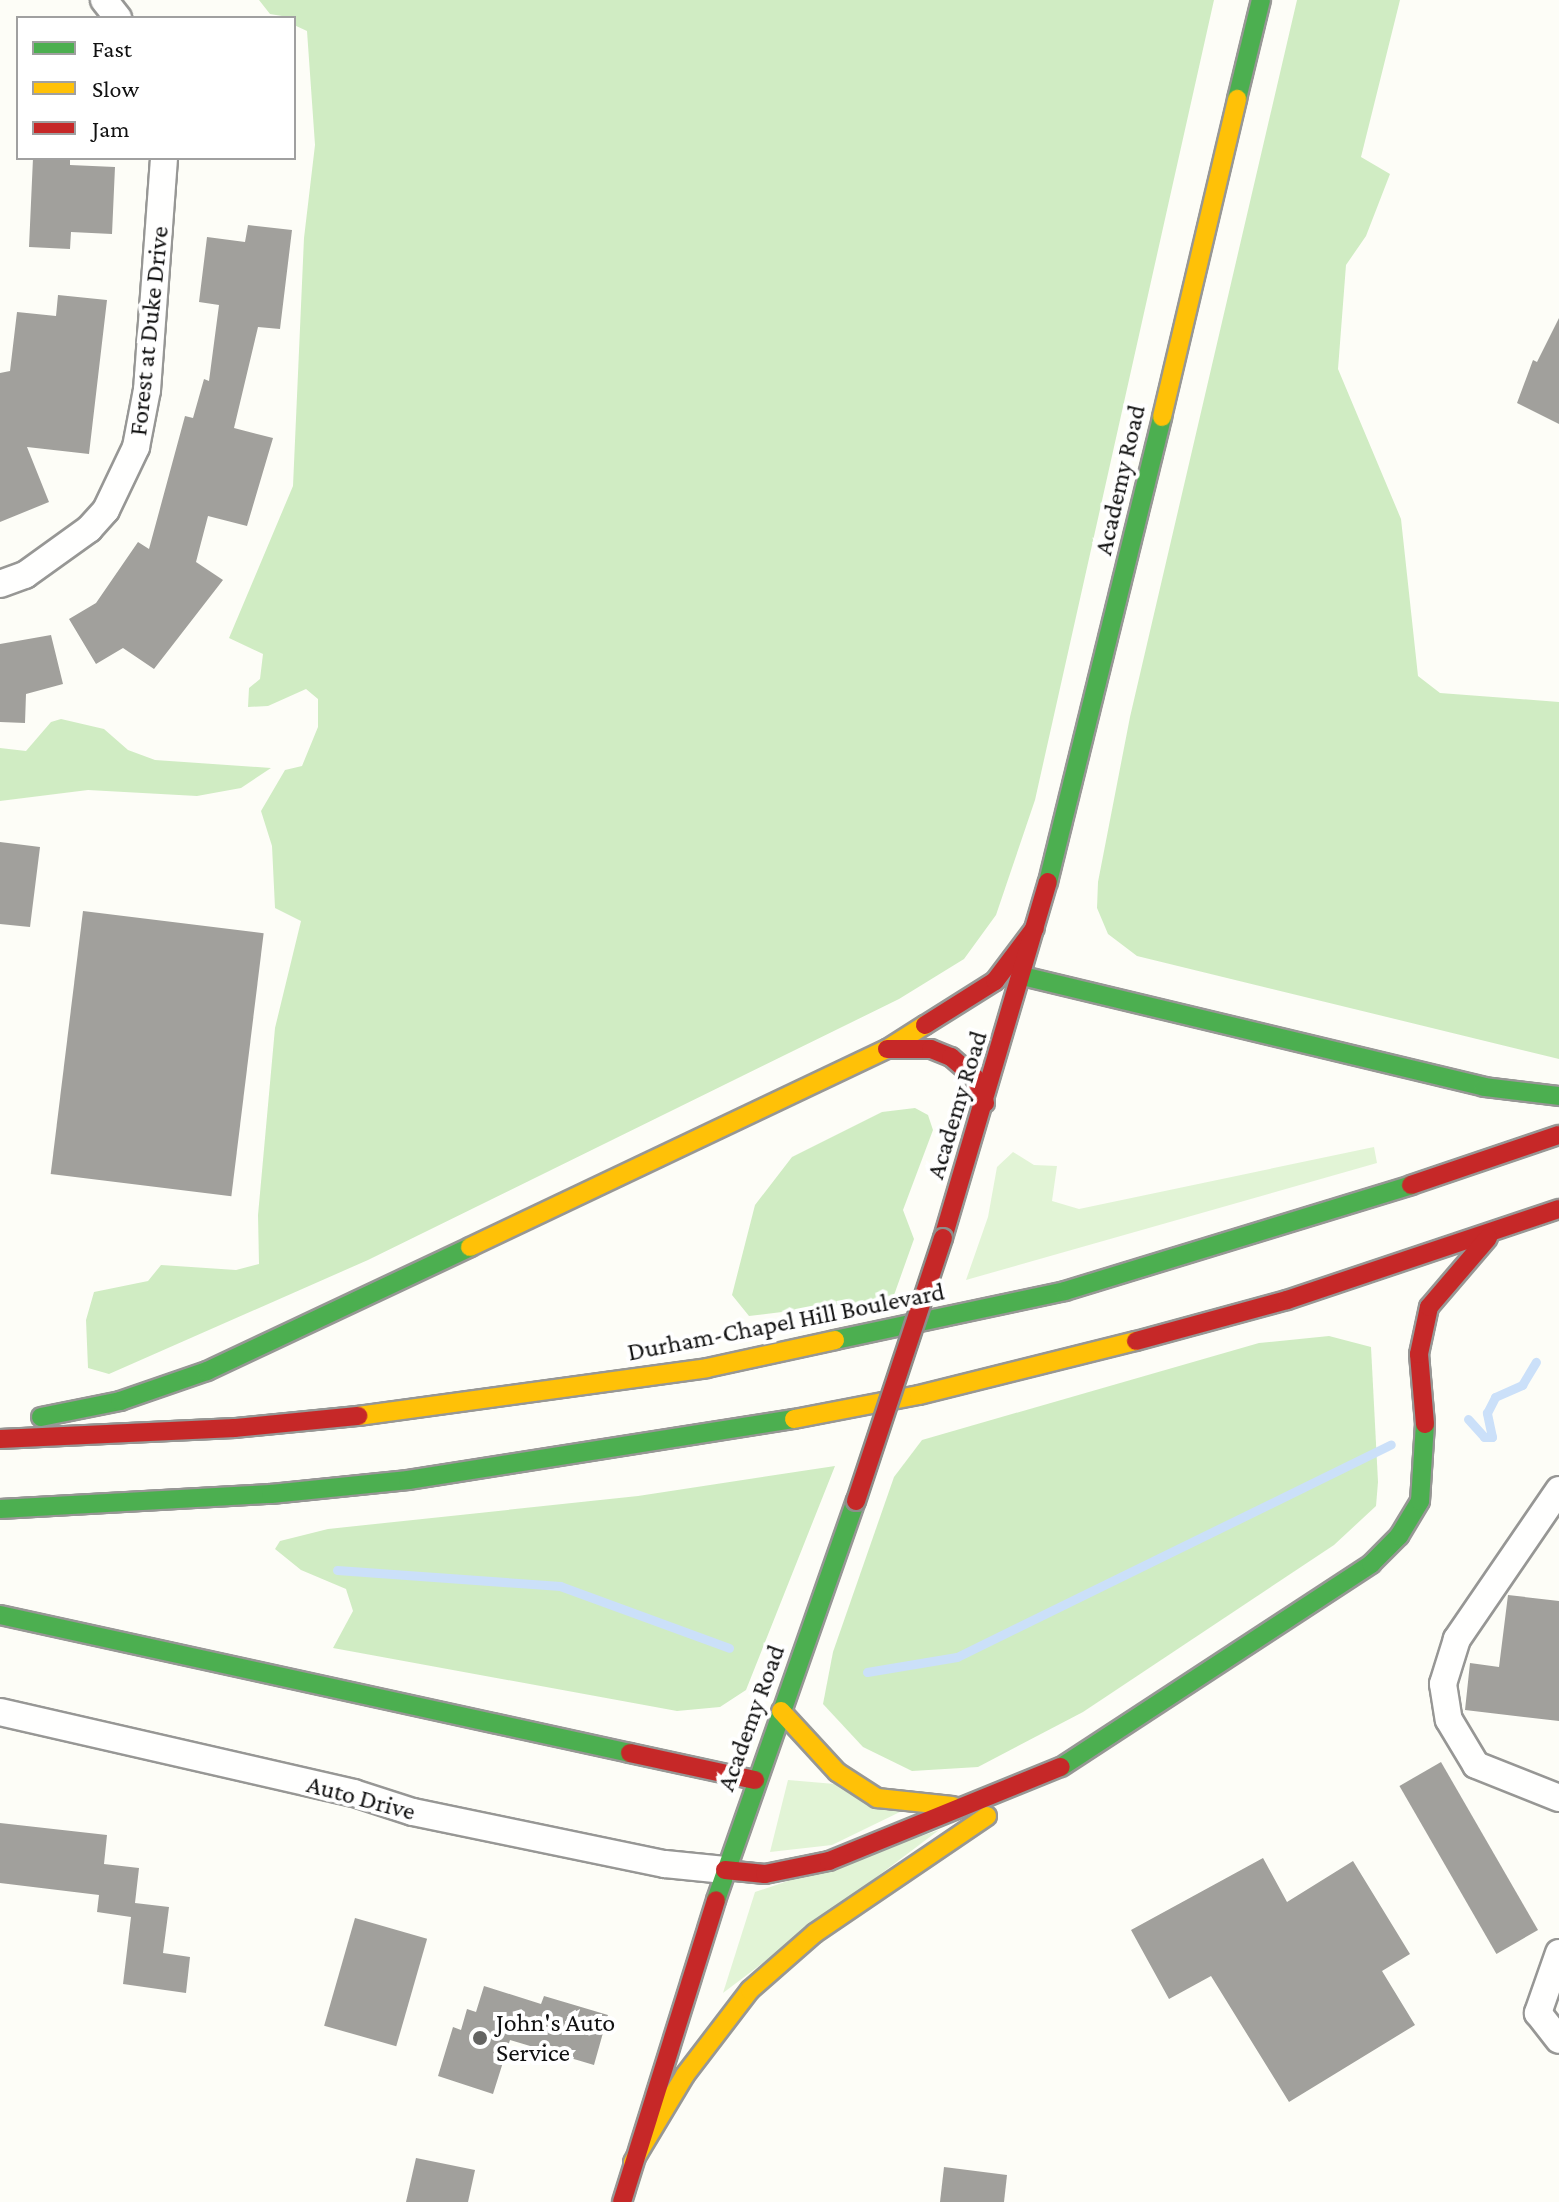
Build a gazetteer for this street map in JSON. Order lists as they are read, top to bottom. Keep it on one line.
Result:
{"streets":{"main road":["Academy Road","Durham-Chapel Hill Boulevard"],"street":["Forest at Duke Drive","Auto Drive"]},"crossings":[["Academy Road","Auto Drive"]],"places":["John's Auto Service"],"legend":["Fast","Slow","Jam"]}
